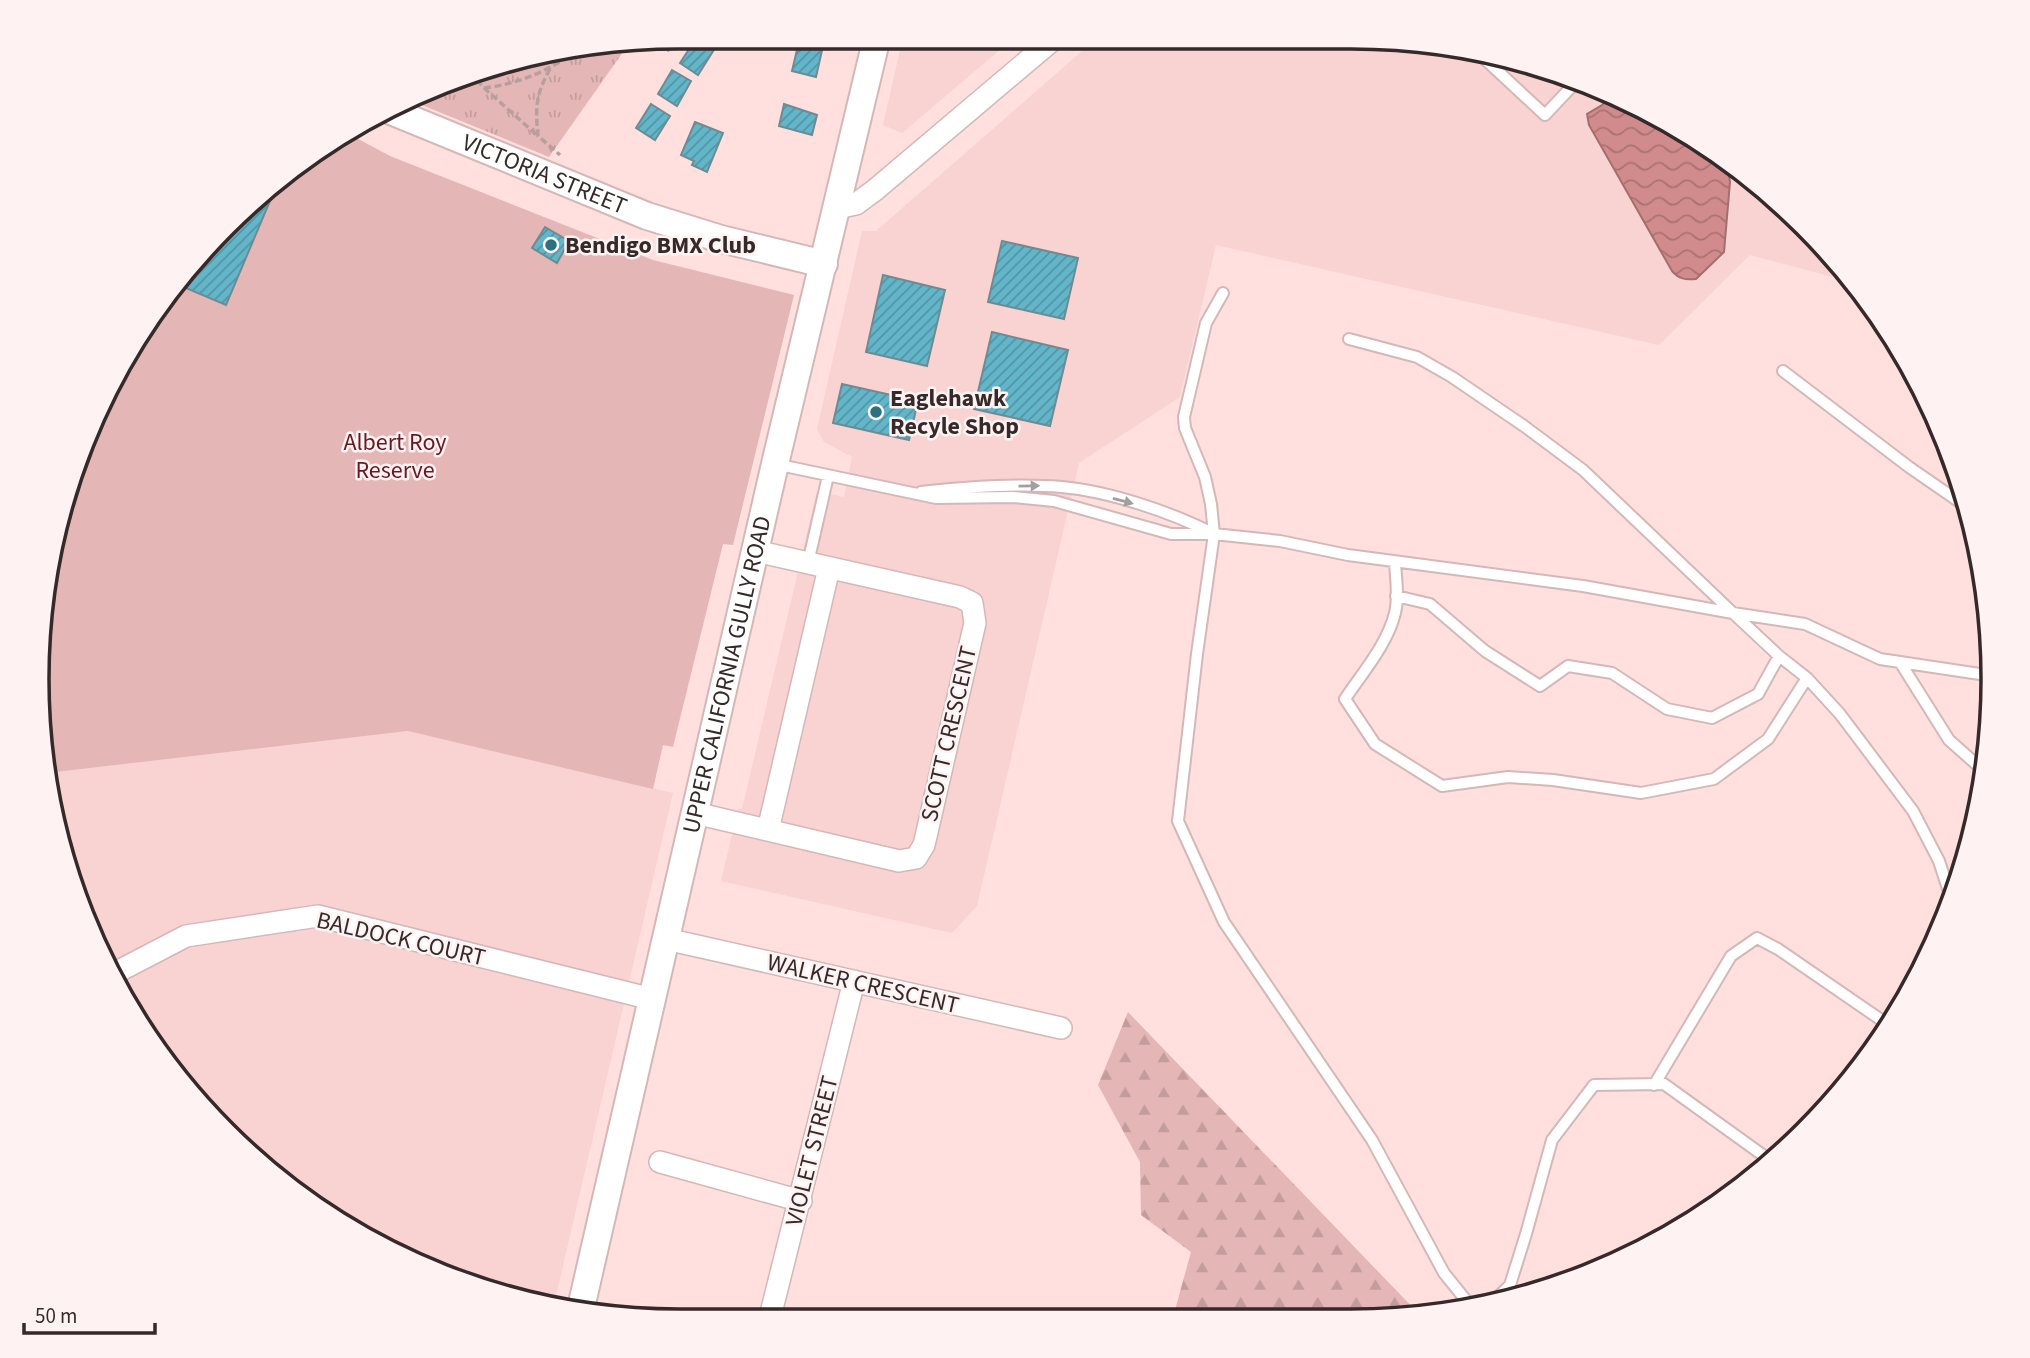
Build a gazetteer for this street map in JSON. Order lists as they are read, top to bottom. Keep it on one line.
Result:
{"streets":{"street":["VICTORIA STREET","UPPER CALIFORNIA GULLY ROAD","SCOTT CRESCENT","BALDOCK COURT","WALKER CRESCENT","VIOLET STREET"]},"crossings":[["VICTORIA STREET","UPPER CALIFORNIA GULLY ROAD"],["UPPER CALIFORNIA GULLY ROAD","SCOTT CRESCENT"],["UPPER CALIFORNIA GULLY ROAD","BALDOCK COURT"],["UPPER CALIFORNIA GULLY ROAD","WALKER CRESCENT"],["WALKER CRESCENT","VIOLET STREET"]],"parks":["Albert Roy Reserve"],"places":["Bendigo BMX Club","Eaglehawk Recyle Shop"],"scale_bar":"50 m"}
